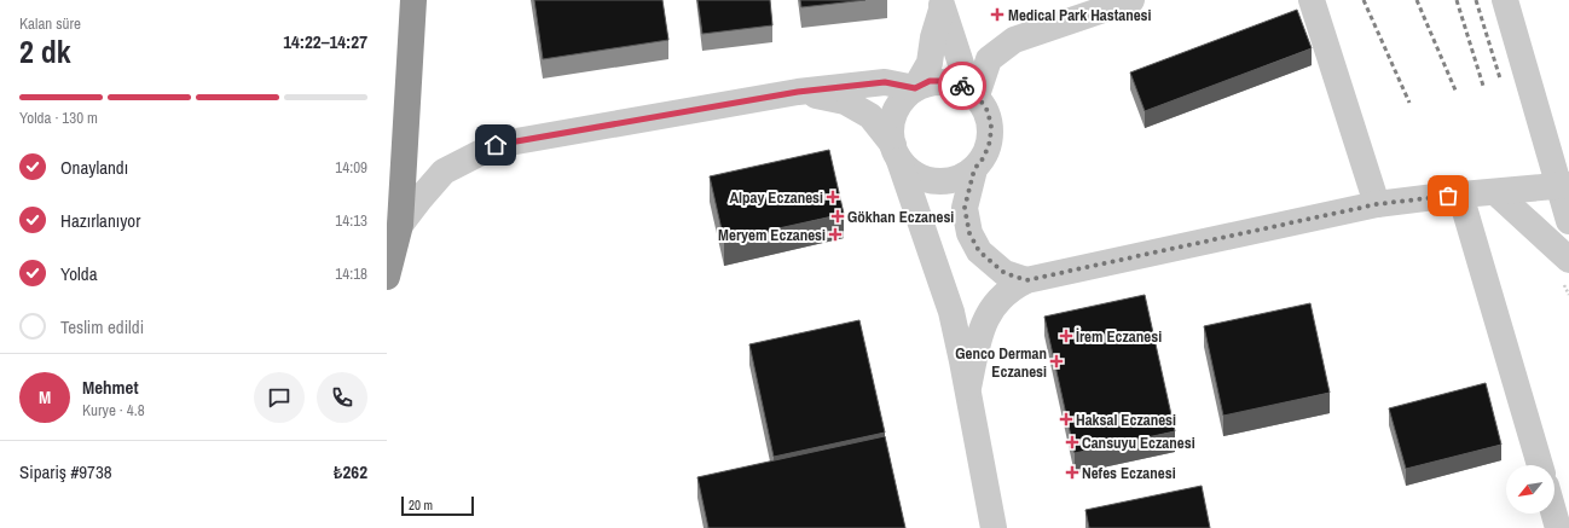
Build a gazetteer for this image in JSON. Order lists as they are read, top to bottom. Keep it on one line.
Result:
{"places":{"health":["Medical Park Hastanesi","Alpay Eczanesi","Gökhan Eczanesi","Meryem Eczanesi","İrem Eczanesi","Genco Derman Eczanesi","Haksal Eczanesi","Cansuyu Eczanesi","Nefes Eczanesi"]},"scale_bar":"20 m","north":"bottom left","page":{"heading":["2 dk","Kalan süre","14:22–14:27"],"panel":["Mehmet","Kurye · 4.8","Sipariş #9738","₺262"],"bar":"Yolda · 130 m","list":[["Onaylandı","14:09"],["Hazırlanıyor","14:13"],["Yolda","14:18"],"Teslim edildi"],"round":"M","scale":"20 m"}}
